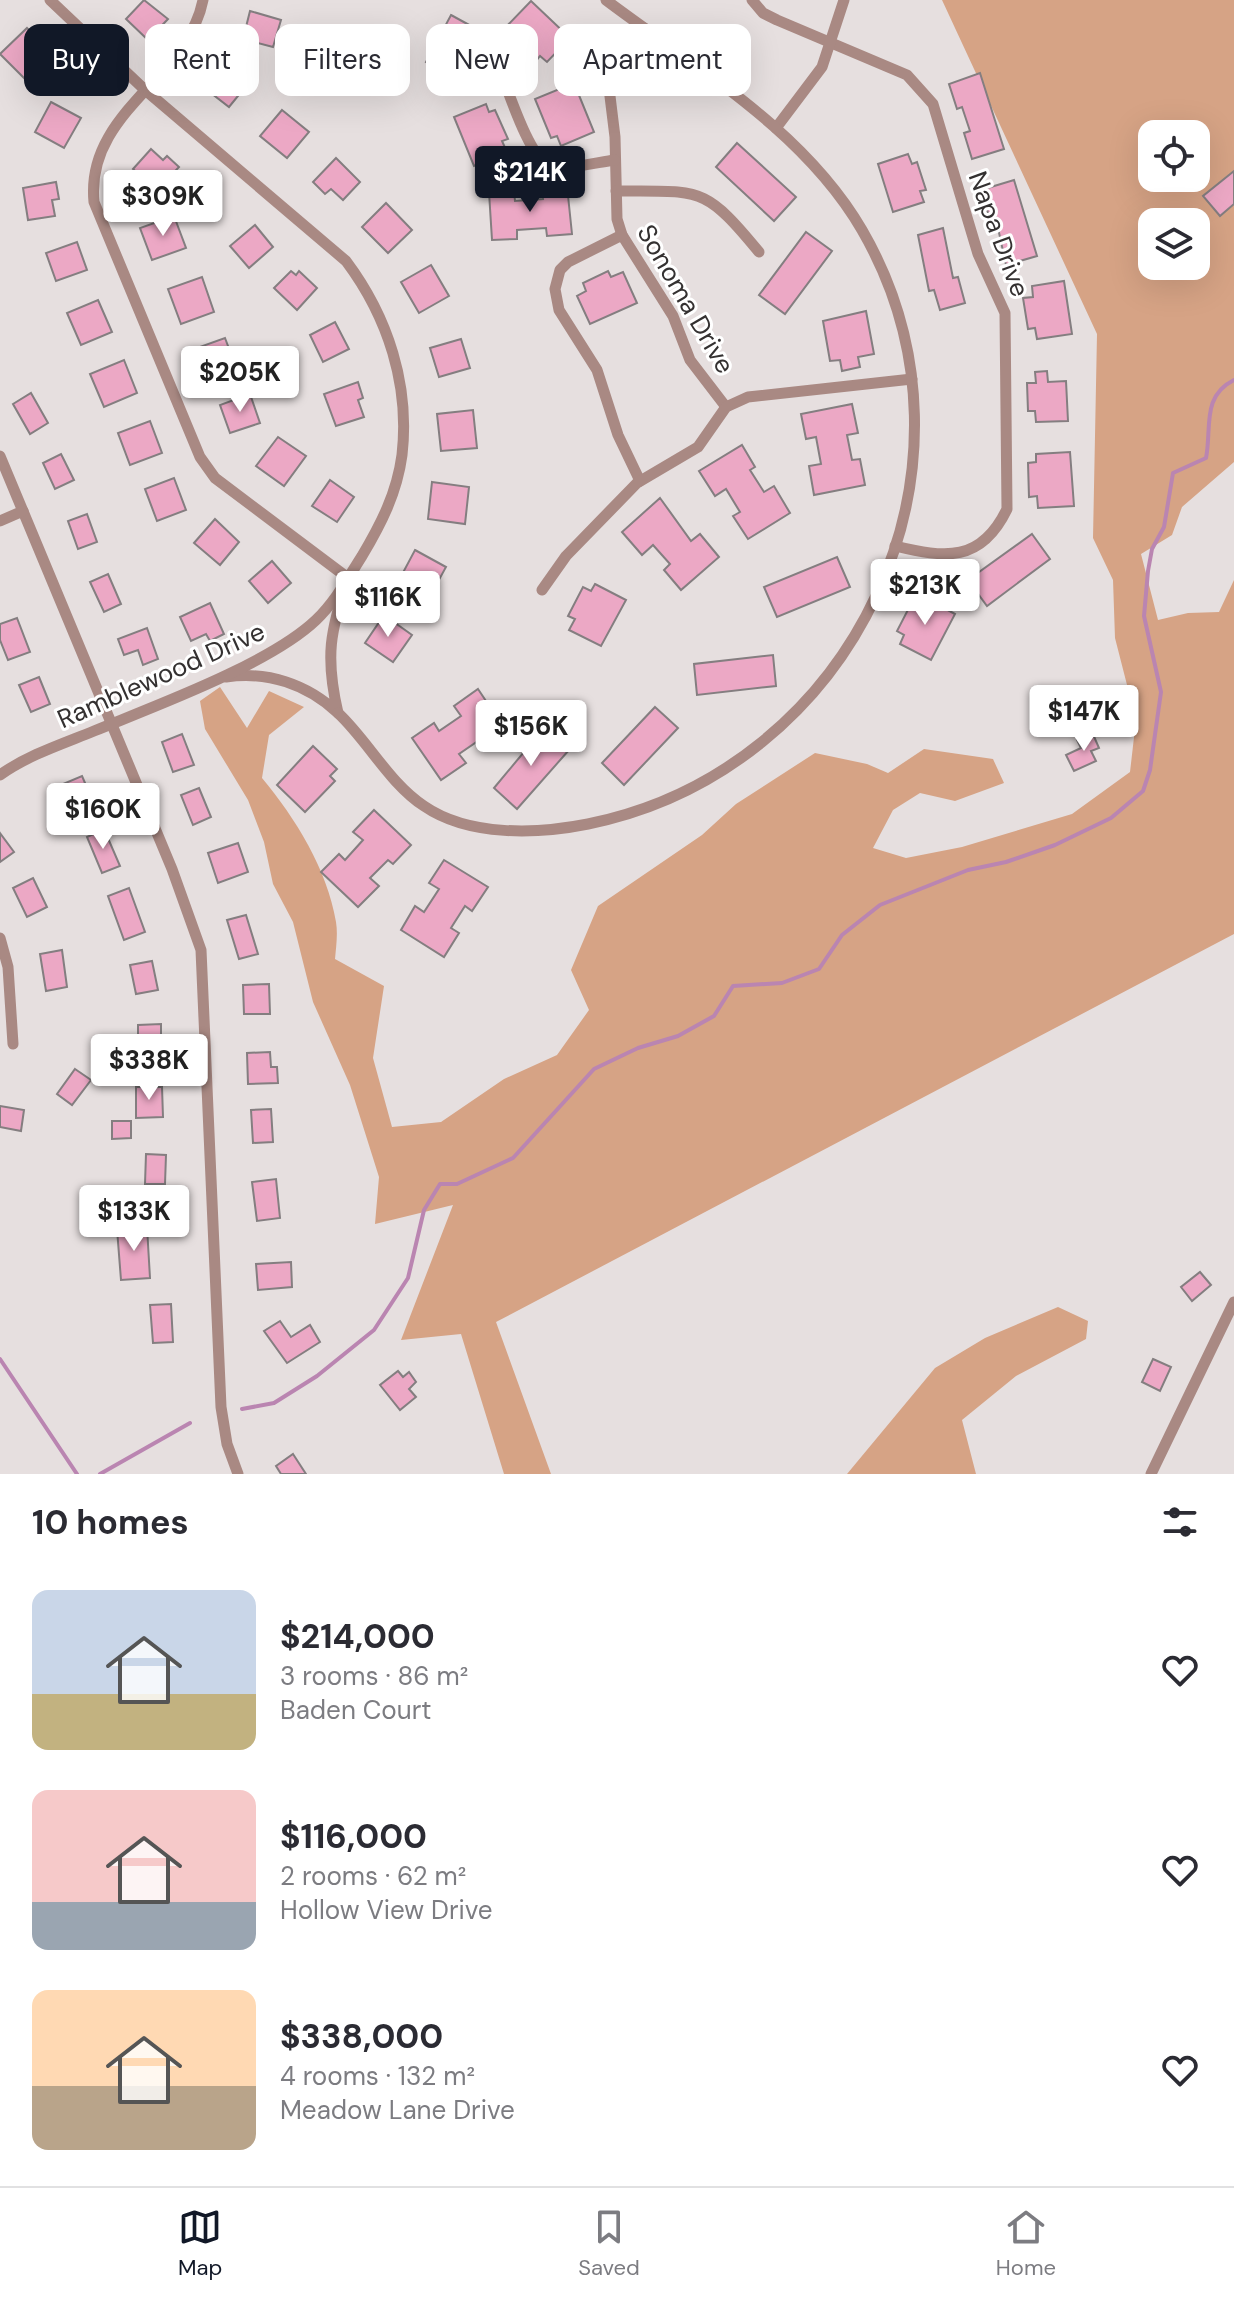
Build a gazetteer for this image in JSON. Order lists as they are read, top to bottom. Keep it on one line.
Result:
{"streets":{"street":["Napa Drive","Sonoma Drive","Ramblewood Drive"]},"page":{"chip":["Buy","Rent","Filters","New","Apartment"],"price":["$214K","$309K","$205K","$213K","$116K","$147K","$156K","$160K","$338K","$133K"],"heading":"10 homes","list":[{"name":"$214,000","note":"3 rooms · 86 m² · Baden Court"},{"name":"$116,000","note":"2 rooms · 62 m² · Hollow View Drive"},{"name":"$338,000","note":"4 rooms · 132 m² · Meadow Lane Drive"}],"tabs":["Map","Saved","Home"]}}
